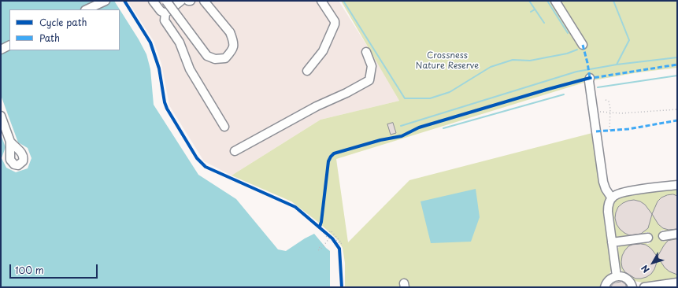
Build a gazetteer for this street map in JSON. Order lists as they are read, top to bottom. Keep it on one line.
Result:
{"parks":["Crossness Nature Reserve"],"legend":["Cycle path","Path"],"scale_bar":"100 m","north":"bottom left"}
